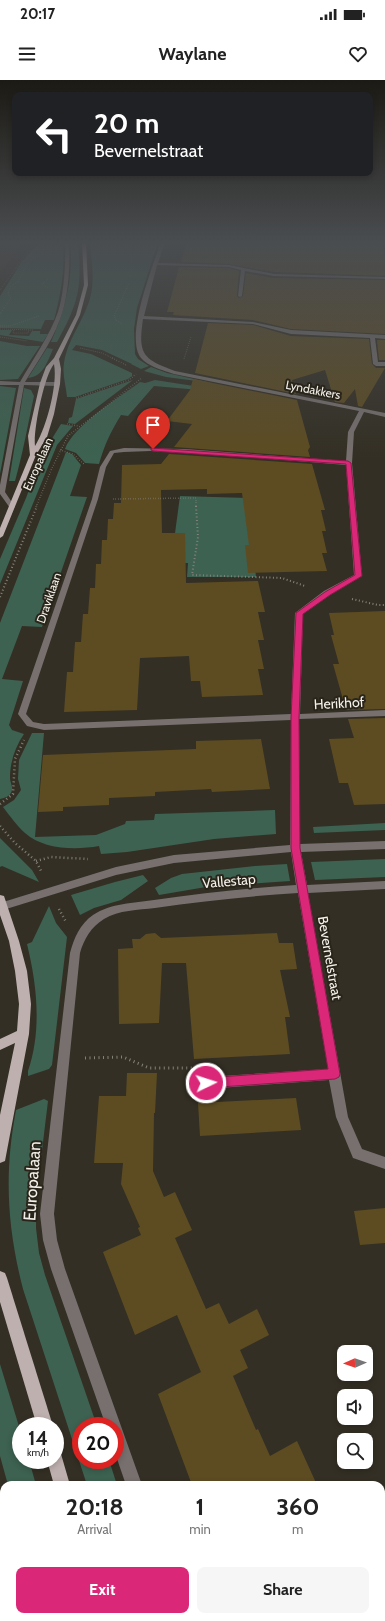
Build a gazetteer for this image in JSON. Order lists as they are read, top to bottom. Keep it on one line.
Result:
{"streets":{"main road":["Europalaan"],"street":["Lyndakkers","Draviklaan","Herikhof","Vallestap","Bevernelstraat"]},"crossings":[["Lyndakkers","Herikhof"],["Europalaan","Vallestap"],["Draviklaan","Herikhof"],["Herikhof","Vallestap"],["Herikhof","Bevernelstraat"],["Vallestap","Bevernelstraat"]],"north":"left","page":{"status":"20:17","header":"Waylane","turn":["20 m","Bevernelstraat"],"speed":"14 km/h","limit":"20","eta":["20:18","Arrival","1","min","360","m"],"buttons":["Exit","Share"]}}
